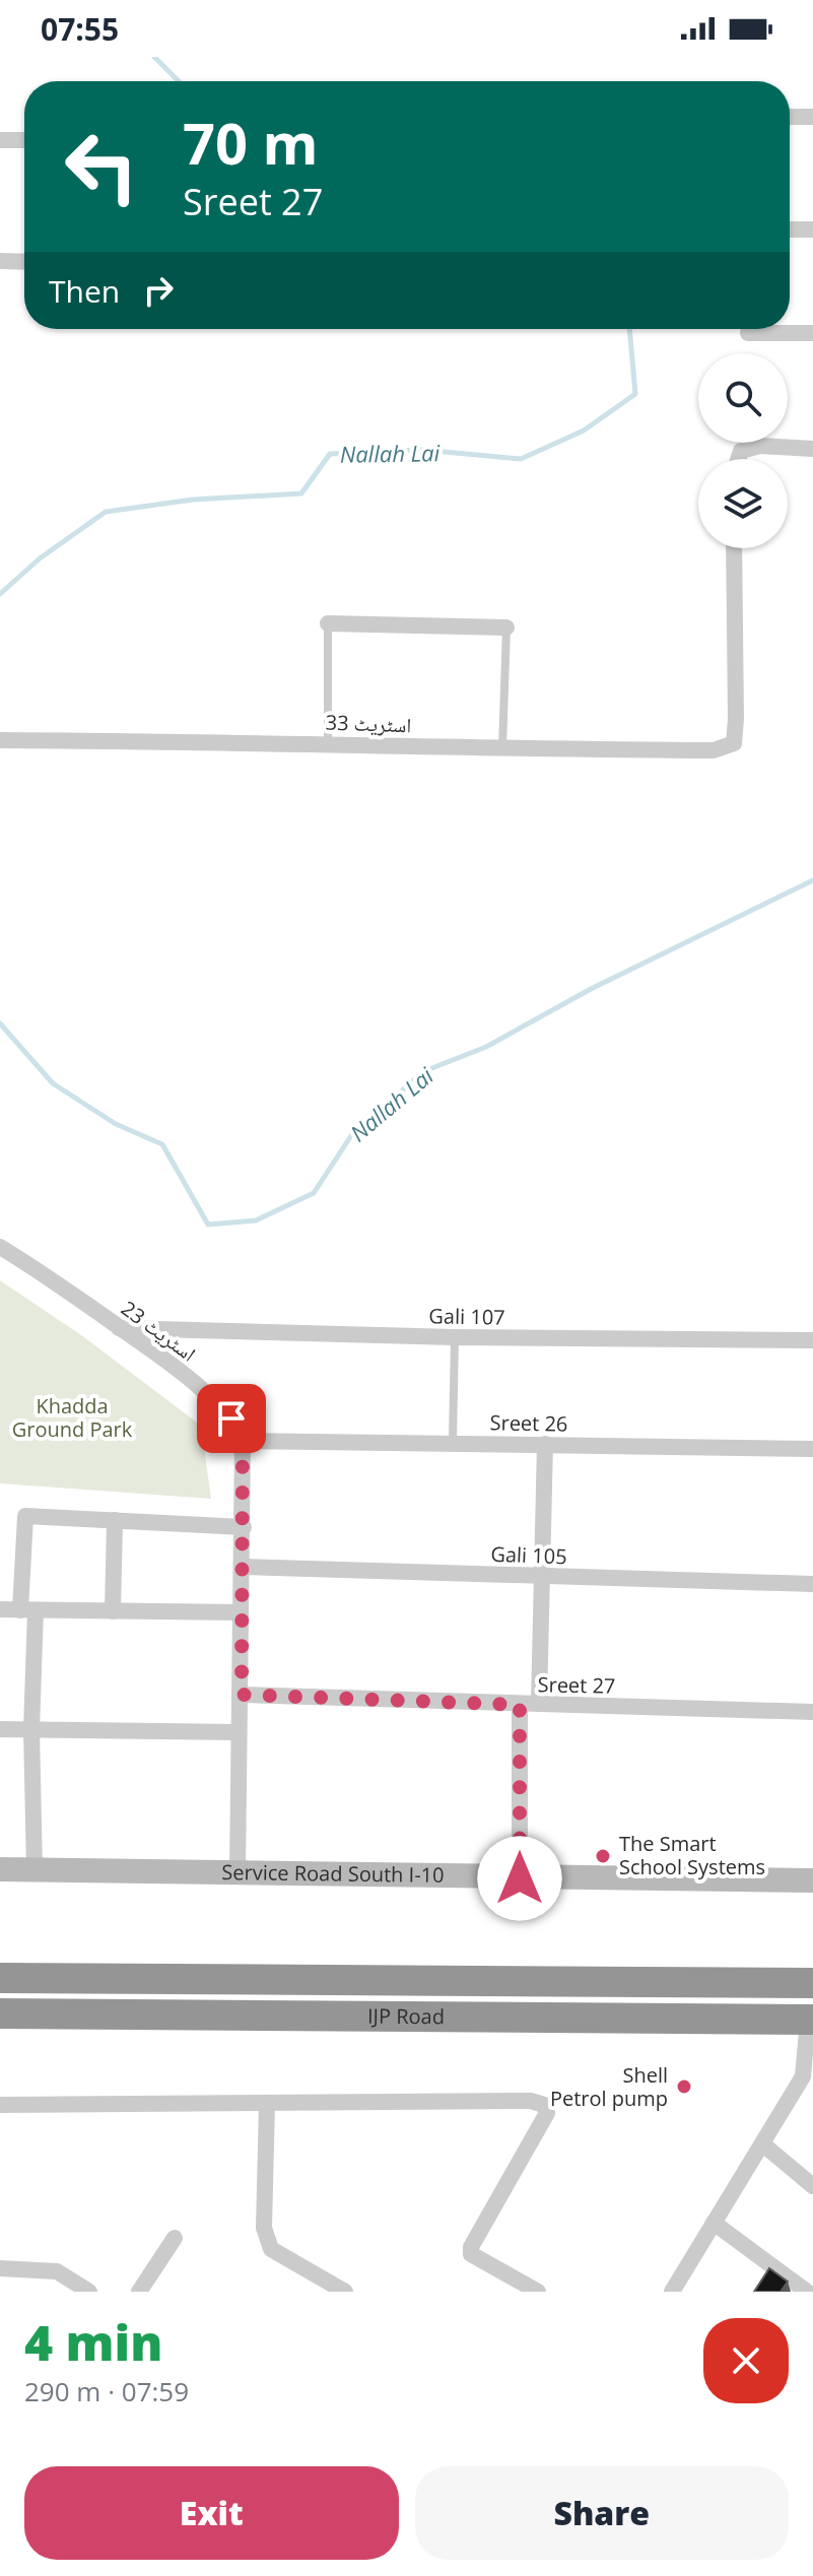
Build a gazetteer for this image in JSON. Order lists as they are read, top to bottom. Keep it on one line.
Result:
{"streets":{"highway":["IJP Road"],"main road":["Service Road South I-10"],"street":["اسٹریٹ 33","Gali 107","اسٹریٹ 23","Sreet 26","Gali 105","Sreet 27"]},"crossings":[["Gali 107","اسٹریٹ 23"],["اسٹریٹ 23","Sreet 26"]],"water":["Nallah Lai"],"parks":["Khadda Ground Park"],"places":["The Smart School Systems","Shell Petrol pump"],"page":{"status":"07:55","turn":["70 m","Sreet 27"],"then":"Then","heading":["4 min","290 m · 07:59"],"buttons":["Exit","Share"]}}
